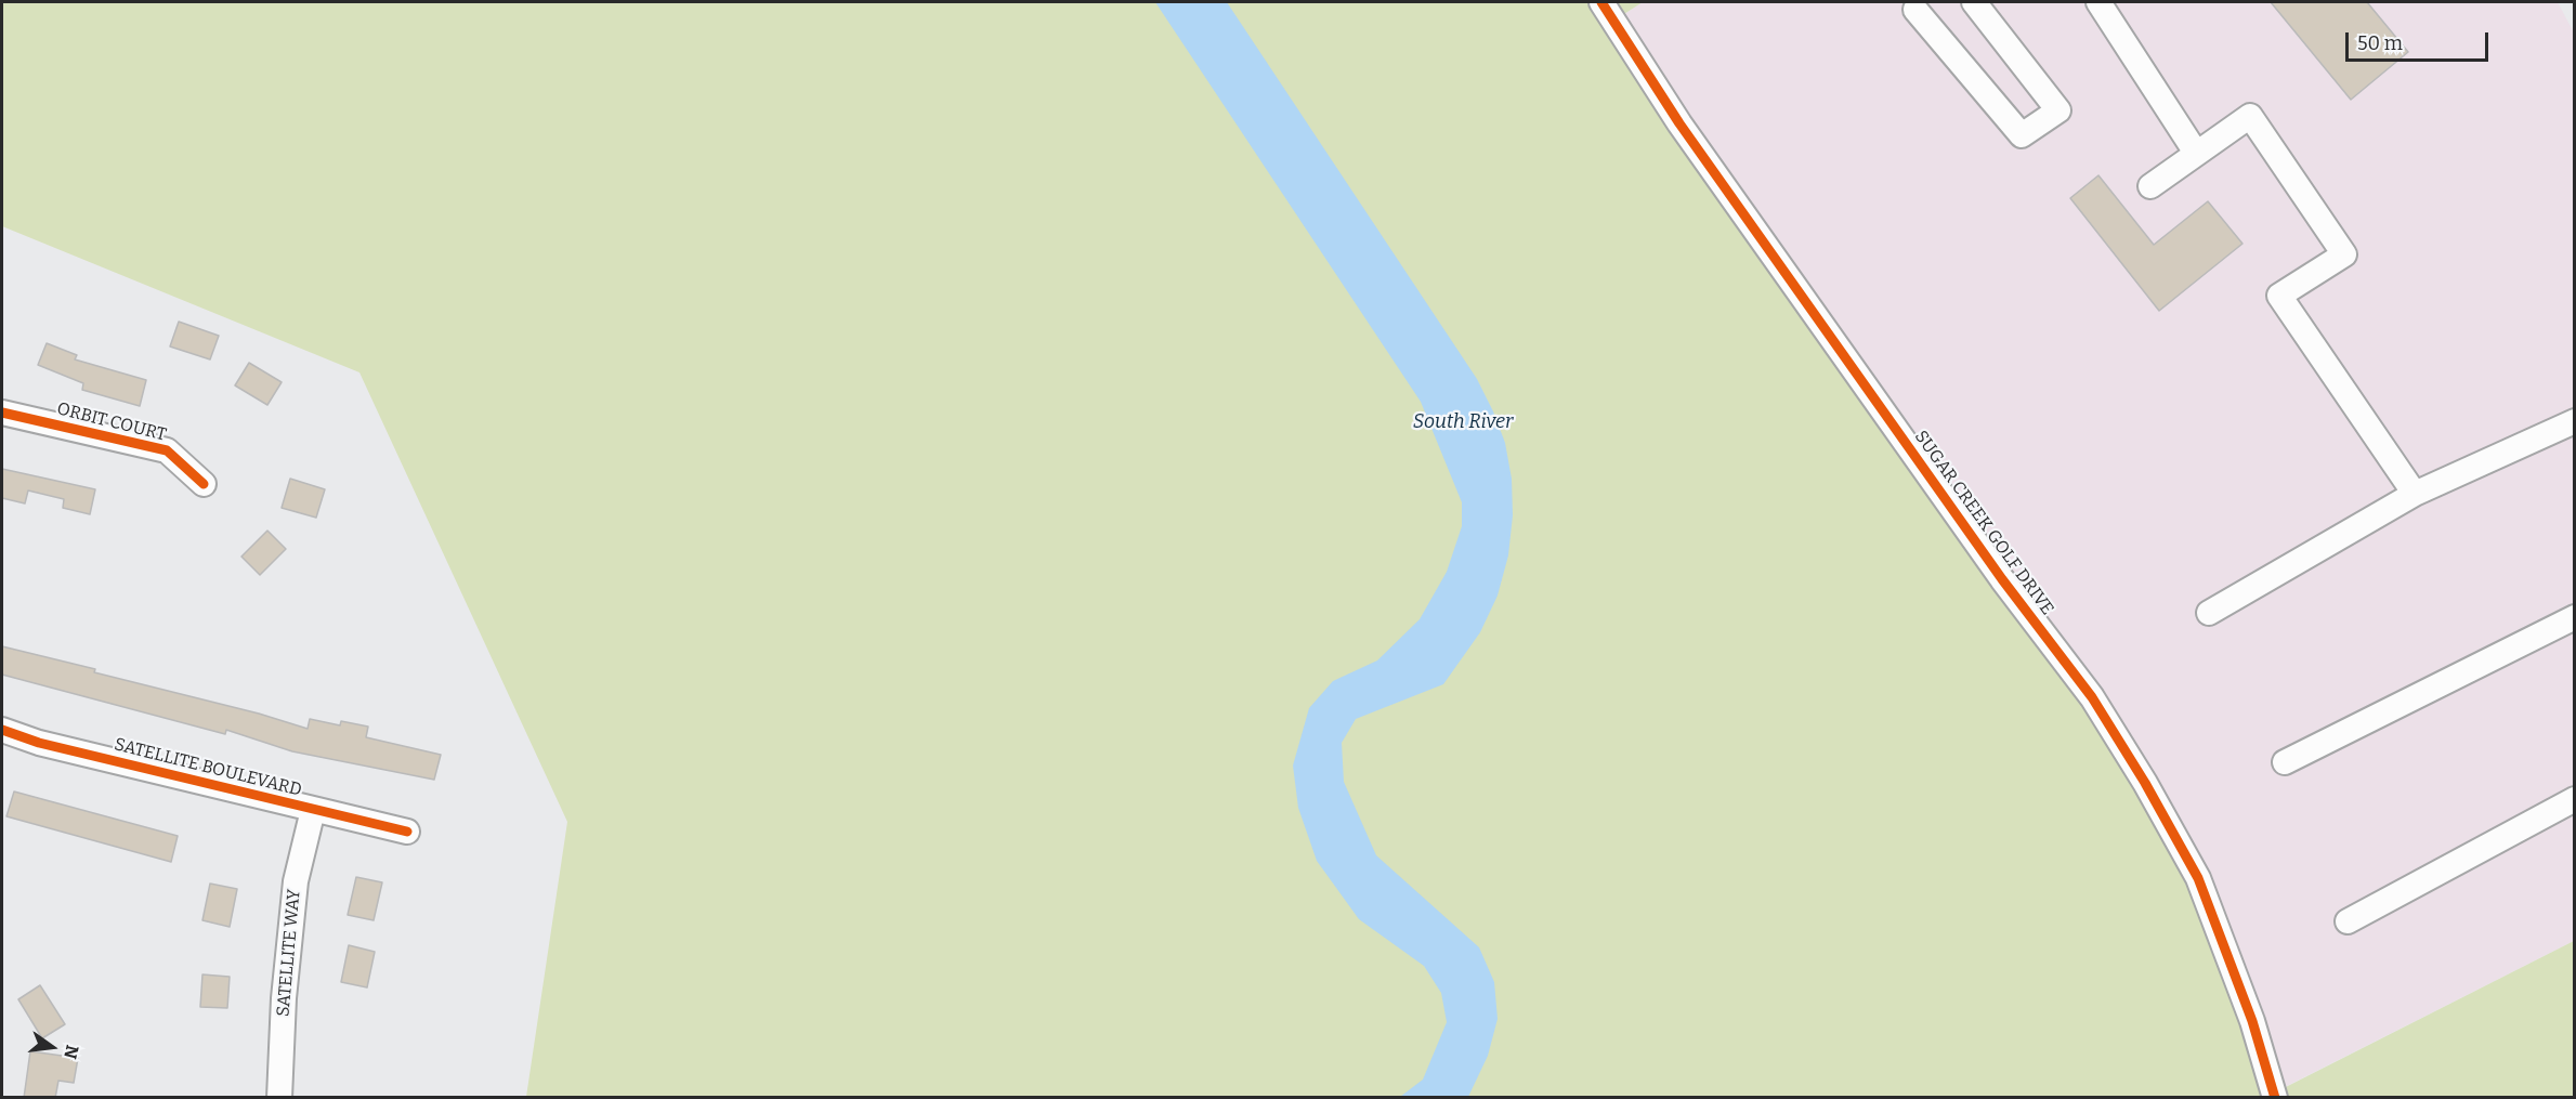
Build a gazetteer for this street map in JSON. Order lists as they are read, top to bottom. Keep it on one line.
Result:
{"streets":{"street":["ORBIT COURT","SUGAR CREEK GOLF DRIVE","SATELLITE BOULEVARD","SATELLITE WAY"]},"crossings":[["SATELLITE BOULEVARD","SATELLITE WAY"]],"water":["South River"],"scale_bar":"50 m","north":"right"}
